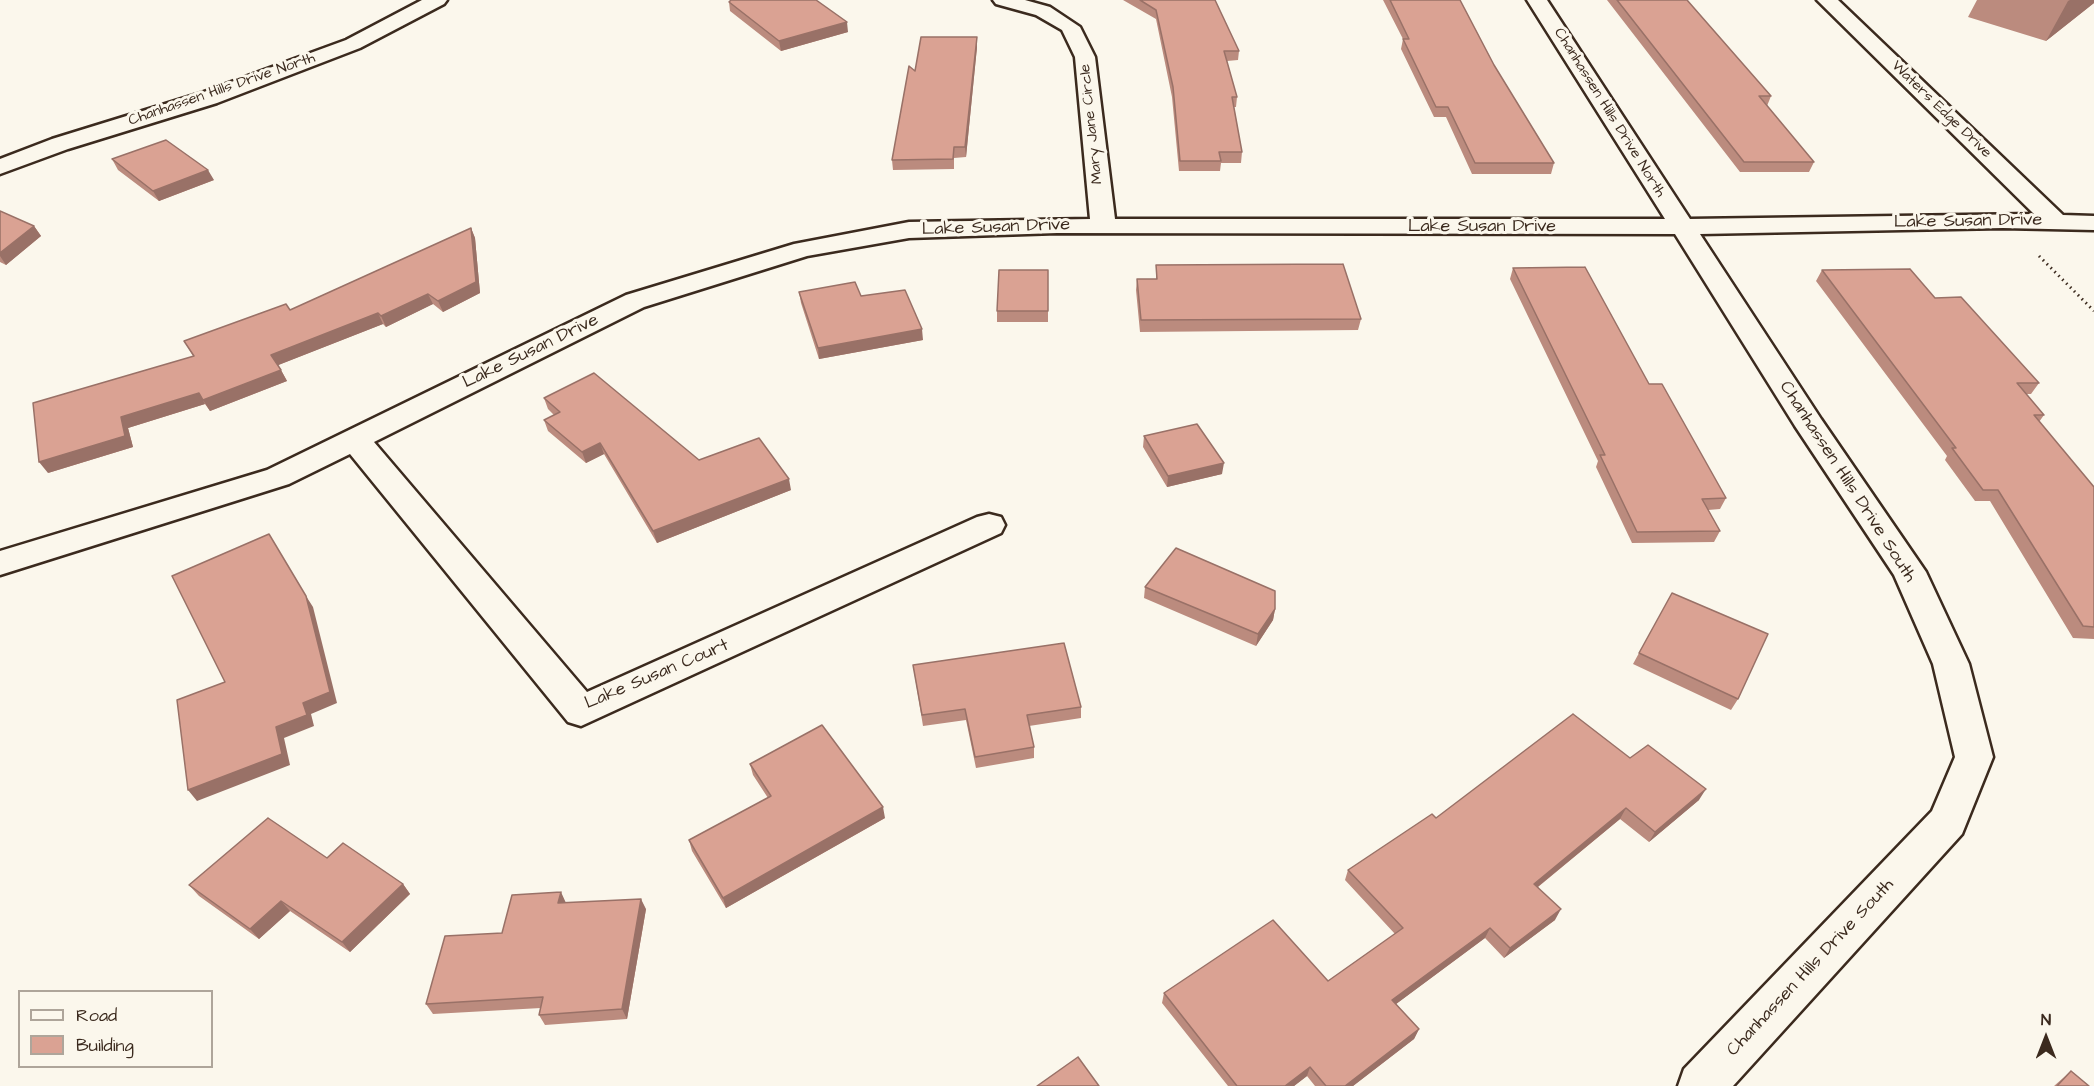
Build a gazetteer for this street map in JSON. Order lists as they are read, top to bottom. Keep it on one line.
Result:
{"streets":{"street":["Chanhassen Hills Drive North","Waters Edge Drive","Mary Jane Circle","Lake Susan Drive","Chanhassen Hills Drive South","Lake Susan Court"]},"crossings":[["Chanhassen Hills Drive North","Lake Susan Drive"],["Chanhassen Hills Drive North","Chanhassen Hills Drive South"],["Waters Edge Drive","Lake Susan Drive"],["Mary Jane Circle","Lake Susan Drive"],["Lake Susan Drive","Chanhassen Hills Drive South"],["Lake Susan Drive","Lake Susan Court"]],"legend":["Road","Building"],"north":"top"}
